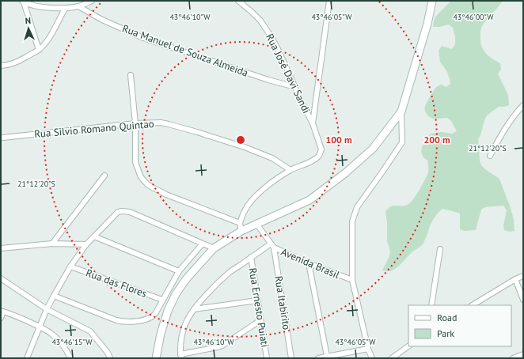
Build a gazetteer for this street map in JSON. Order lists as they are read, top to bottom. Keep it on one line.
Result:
{"streets":{"street":["Rua Manuel de Souza Almeida","Rua José Davi Sandi","Rua Silvio Romano Quintao","Avenida Brasil","Rua das Flores","Rua Itabirito","Rua Ernesto Puiati"]},"crossings":[["Rua Manuel de Souza Almeida","Rua José Davi Sandi"],["Rua José Davi Sandi","Rua Silvio Romano Quintao"],["Avenida Brasil","Rua Itabirito"],["Avenida Brasil","Rua Ernesto Puiati"]],"legend":["Road","Park"],"north":"top","coordinates":["43°46'10\"W","43°46'05\"W","43°46'00\"W","21°12'20\"S","43°46'15\"W"],"rings":["100 m","200 m"]}
